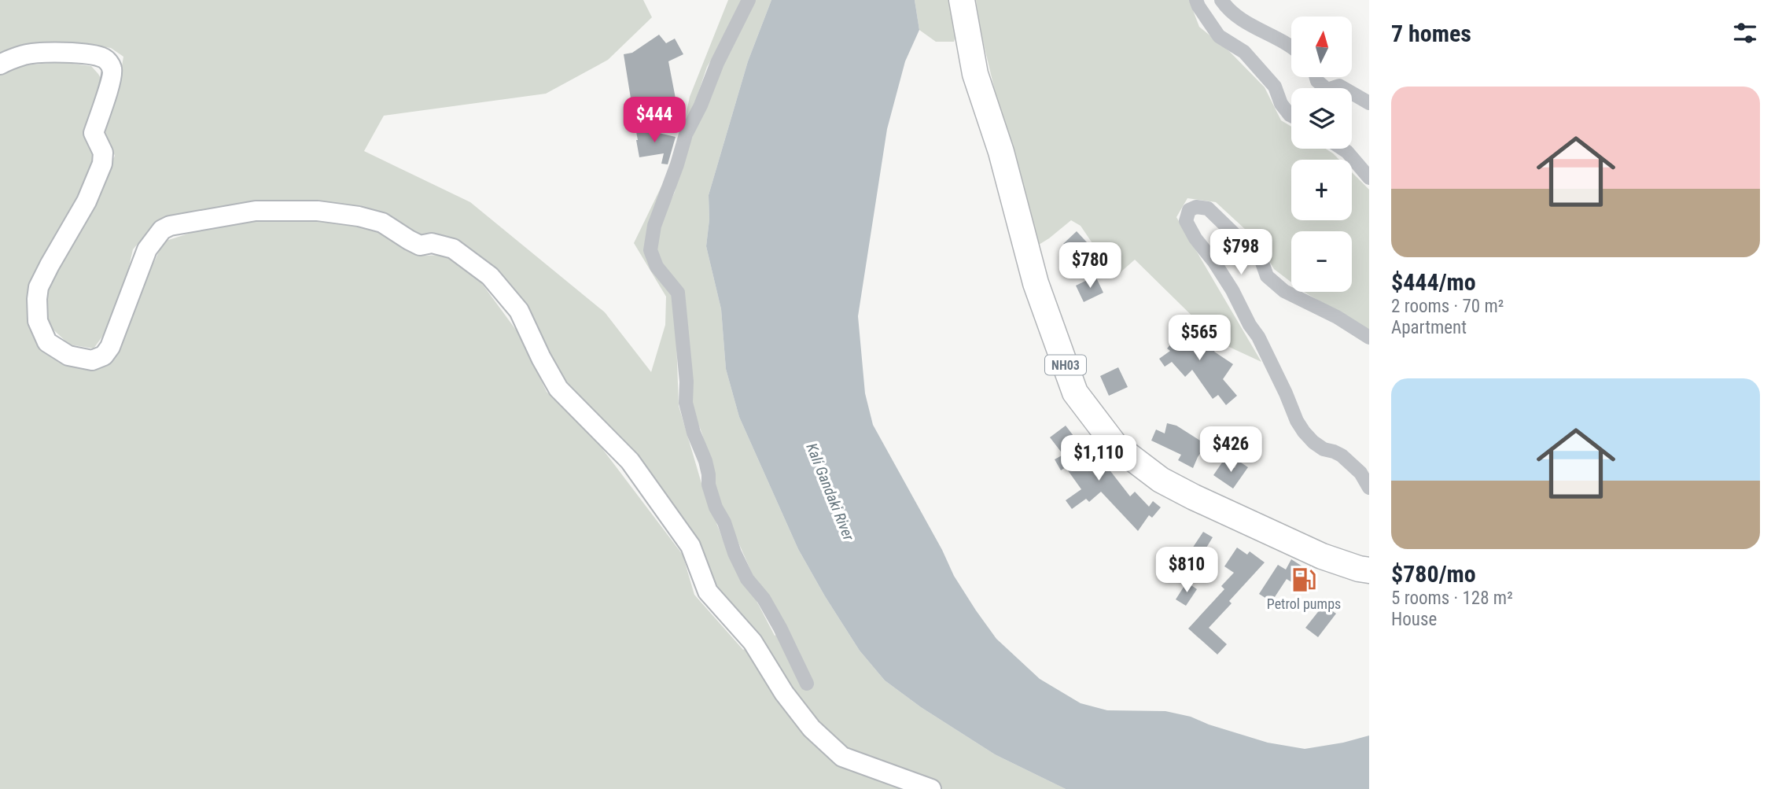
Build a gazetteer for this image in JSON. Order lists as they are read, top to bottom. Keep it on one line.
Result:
{"streets":{"highway":["NH03"]},"water":["Kali Gandaki River"],"places":{"fuel station":["Petrol pumps"]},"north":"top","page":{"heading":"7 homes","map_buttons":["+","−"],"list":[{"name":"$444/mo","note":"2 rooms · 70 m² · Apartment"},{"name":"$780/mo","note":"5 rooms · 128 m² · House"}],"price":["$444","$798","$780","$565","$426","$1,110","$810"]}}
